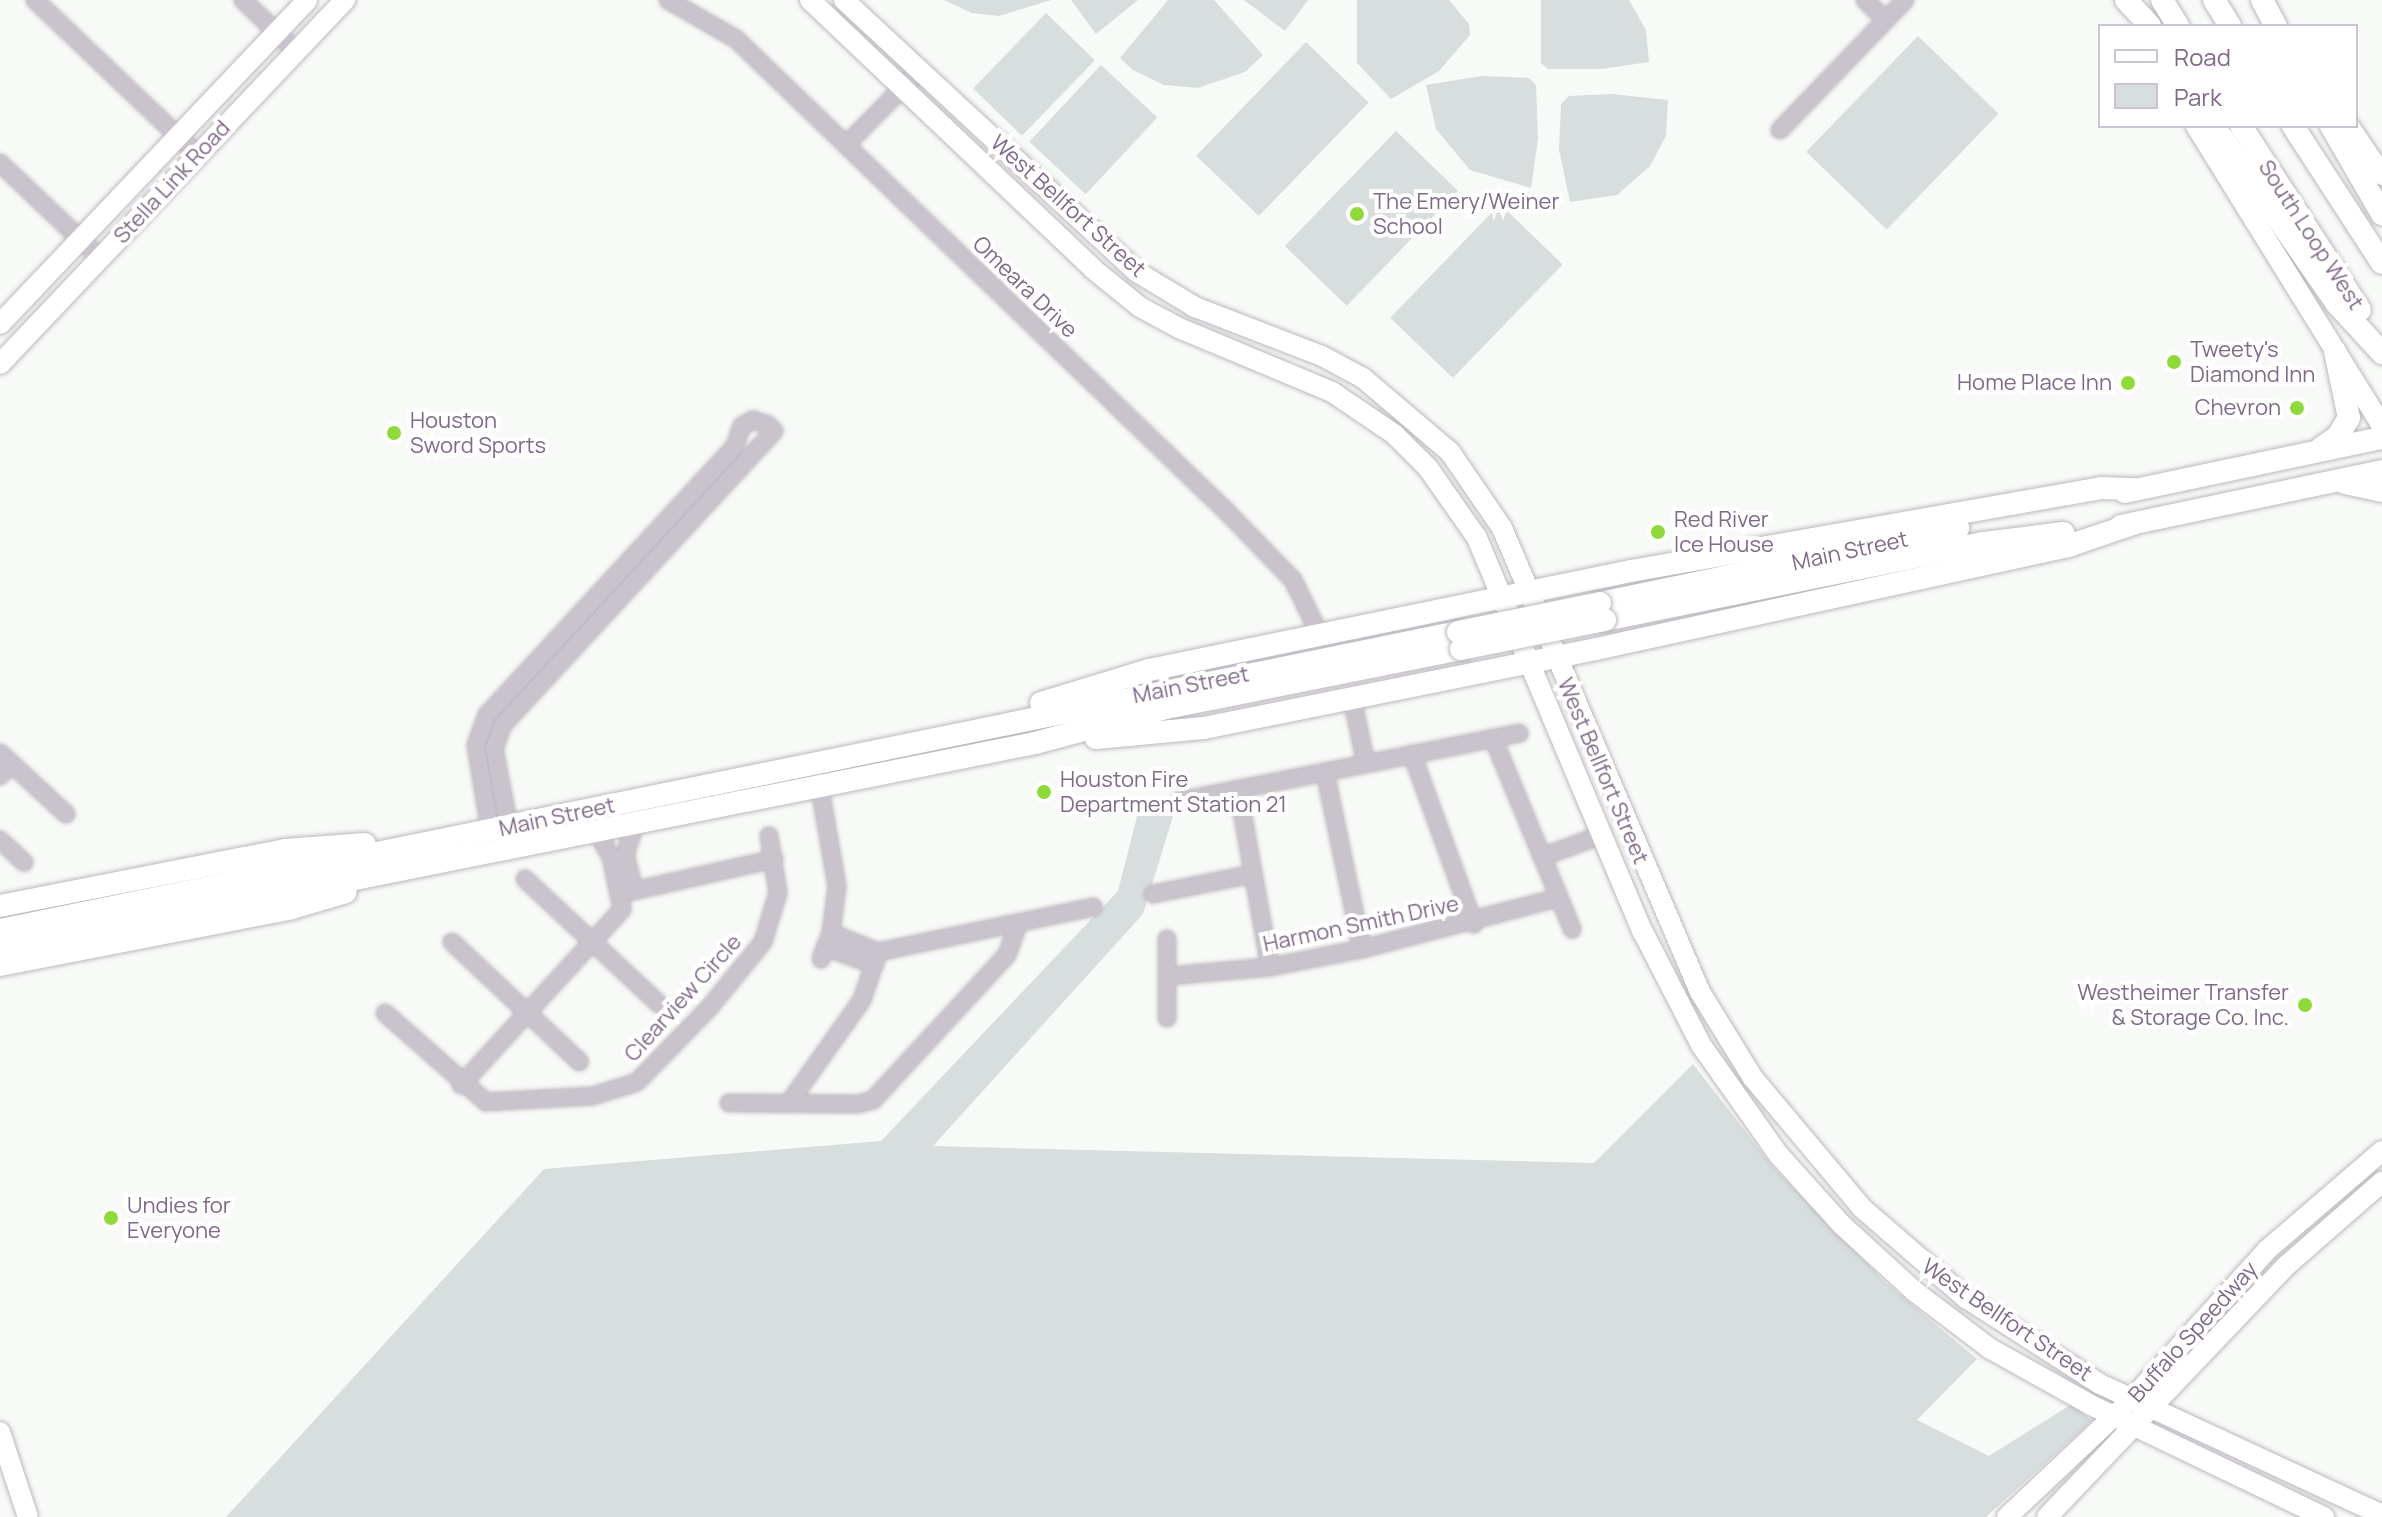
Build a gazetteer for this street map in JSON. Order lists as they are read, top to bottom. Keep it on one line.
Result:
{"streets":{"highway":["South Loop West","Main Street"],"main road":["Stella Link Road","West Bellfort Street","Buffalo Speedway"],"street":["Omeara Drive","Harmon Smith Drive","Clearview Circle"]},"crossings":[["West Bellfort Street","Buffalo Speedway"]],"places":["The Emery/Weiner School","Tweety's Diamond Inn","Home Place Inn","Chevron","Houston Sword Sports","Red River Ice House","Houston Fire Department Station 21","Westheimer Transfer & Storage Co. Inc.","Undies for Everyone"],"legend":["Road","Park"]}
